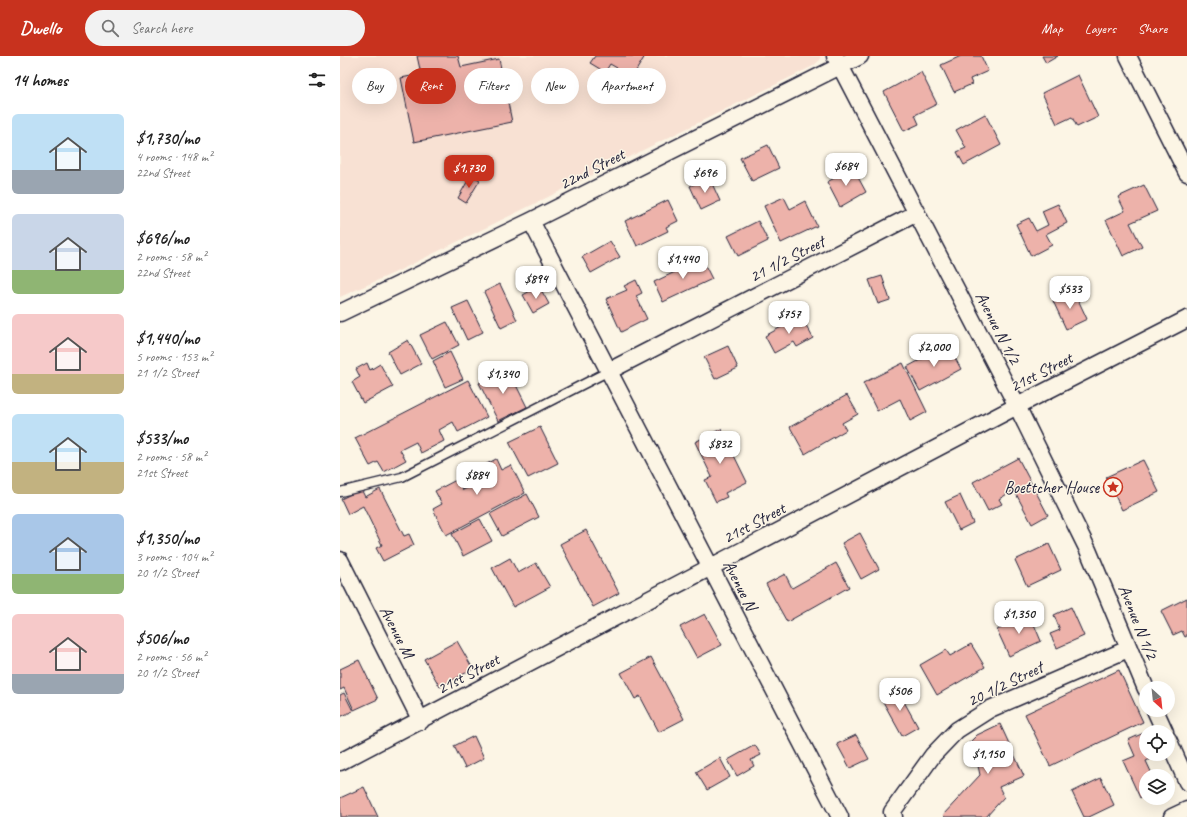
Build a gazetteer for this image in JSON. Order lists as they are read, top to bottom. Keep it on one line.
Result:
{"streets":{"street":["22nd Street","21 1/2 Street","Avenue N 1/2","21st Street","Avenue N","Avenue M","20 1/2 Street"]},"crossings":[["22nd Street","Avenue N 1/2"],["22nd Street","Avenue N"],["21 1/2 Street","Avenue N 1/2"],["21 1/2 Street","Avenue N"],["Avenue N 1/2","21st Street"],["Avenue N 1/2","20 1/2 Street"],["21st Street","Avenue N"],["21st Street","Avenue M"]],"places":{"place":["Boettcher House"]},"north":"bottom right","page":{"header":"Dwello","search":"Search here","nav":["Map","Layers","Share"],"heading":"14 homes","chip":["Buy","Rent","Filters","New","Apartment"],"list":[{"name":"$1,730/mo","note":"4 rooms · 148 m² · 22nd Street"},{"name":"$696/mo","note":"2 rooms · 58 m² · 22nd Street"},{"name":"$1,440/mo","note":"5 rooms · 153 m² · 21 1/2 Street"},{"name":"$533/mo","note":"2 rooms · 58 m² · 21st Street"},{"name":"$1,350/mo","note":"3 rooms · 104 m² · 20 1/2 Street"},{"name":"$506/mo","note":"2 rooms · 56 m² · 20 1/2 Street"}],"price":["$684","$1,730","$696","$1,440","$894","$533","$757","$2,000","$1,340","$832","$884","$1,350","$506","$1,150"]}}
